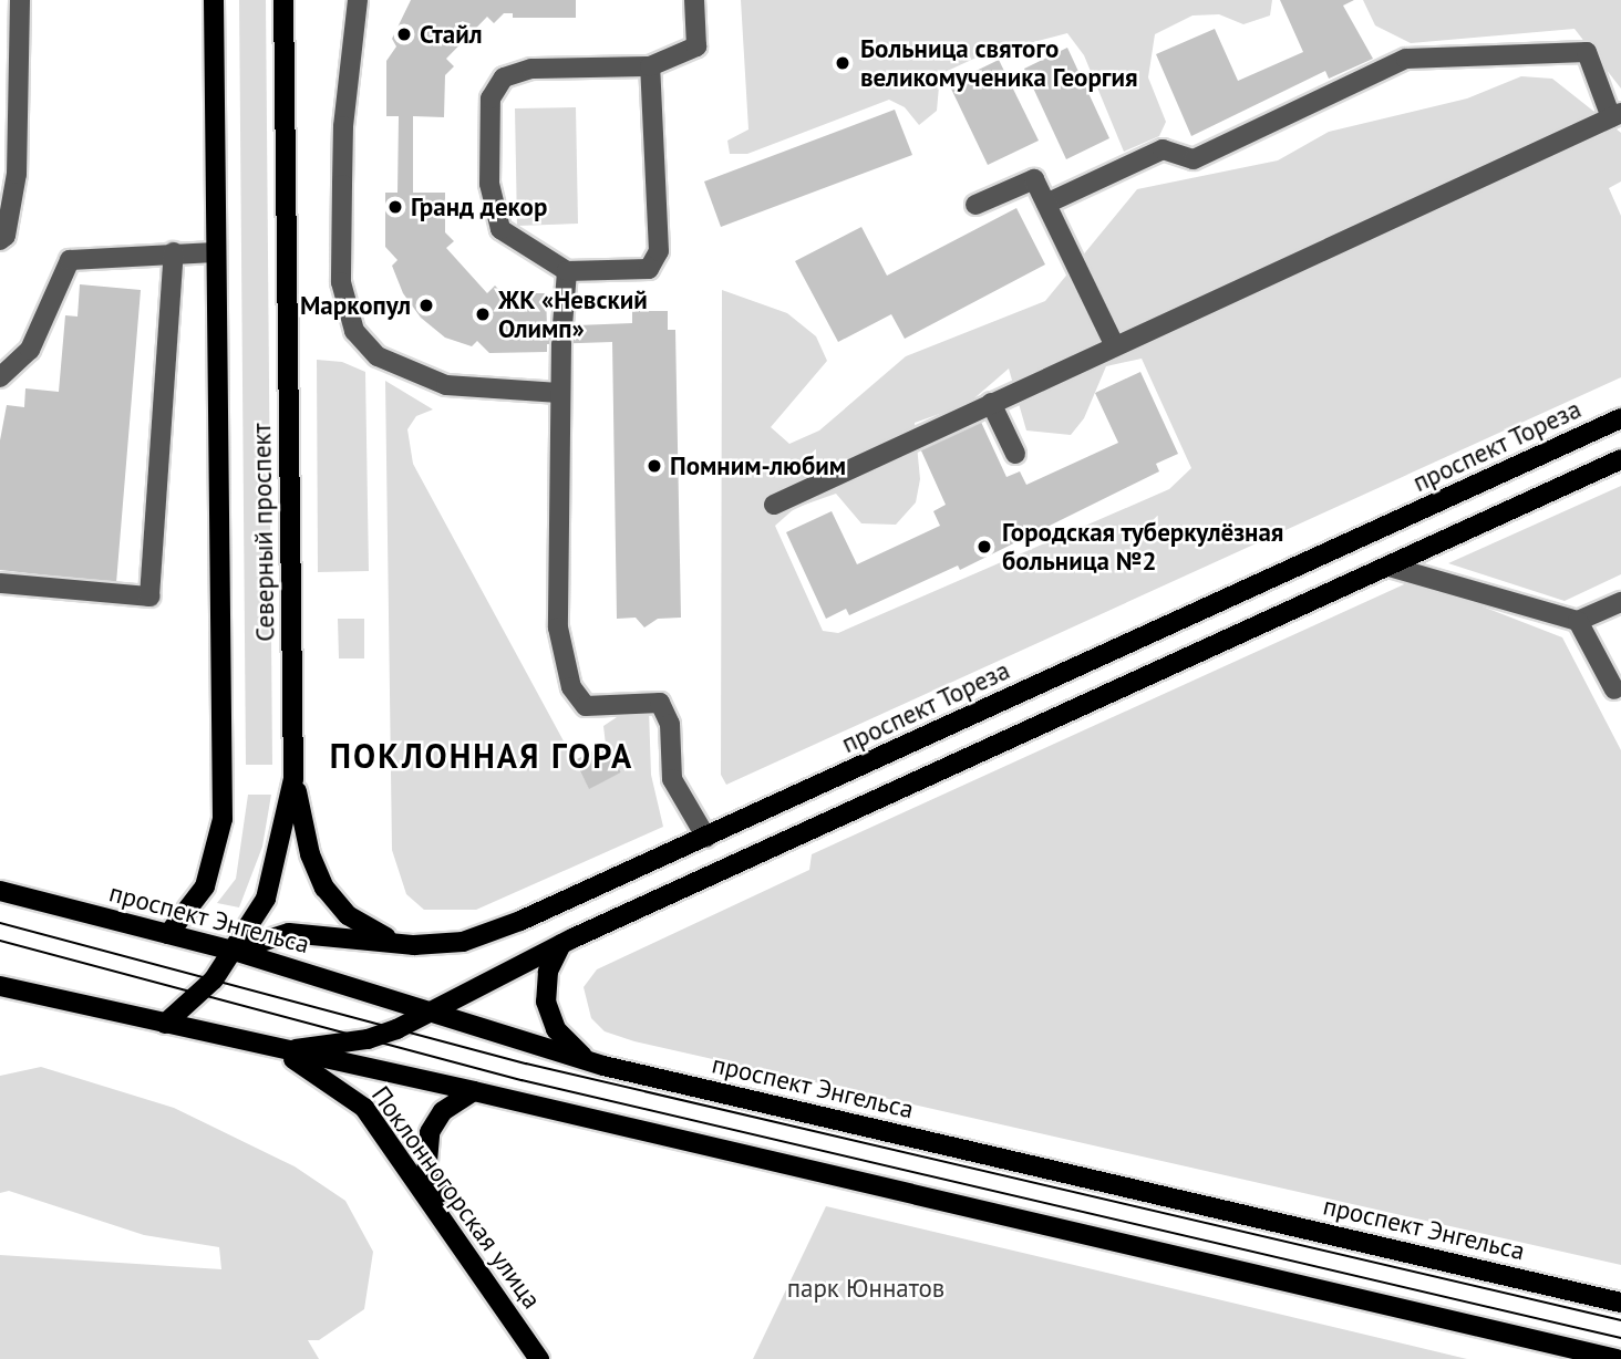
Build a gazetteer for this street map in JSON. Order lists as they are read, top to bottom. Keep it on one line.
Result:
{"streets":{"main road":["проспект Тореза","Северный проспект","проспект Энгельса","Поклонногорская улица"]},"crossings":[["проспект Тореза","Северный проспект"],["проспект Тореза","проспект Энгельса"],["Северный проспект","проспект Энгельса"]],"districts":["ПОКЛОННАЯ ГОРА"],"parks":["парк Юннатов"],"places":["Стайл","Больница святого великомученика Георгия","Гранд декор","Маркопул","ЖК «Невский Олимп»","Помним-любим","Городская туберкулёзная больница №2"]}
